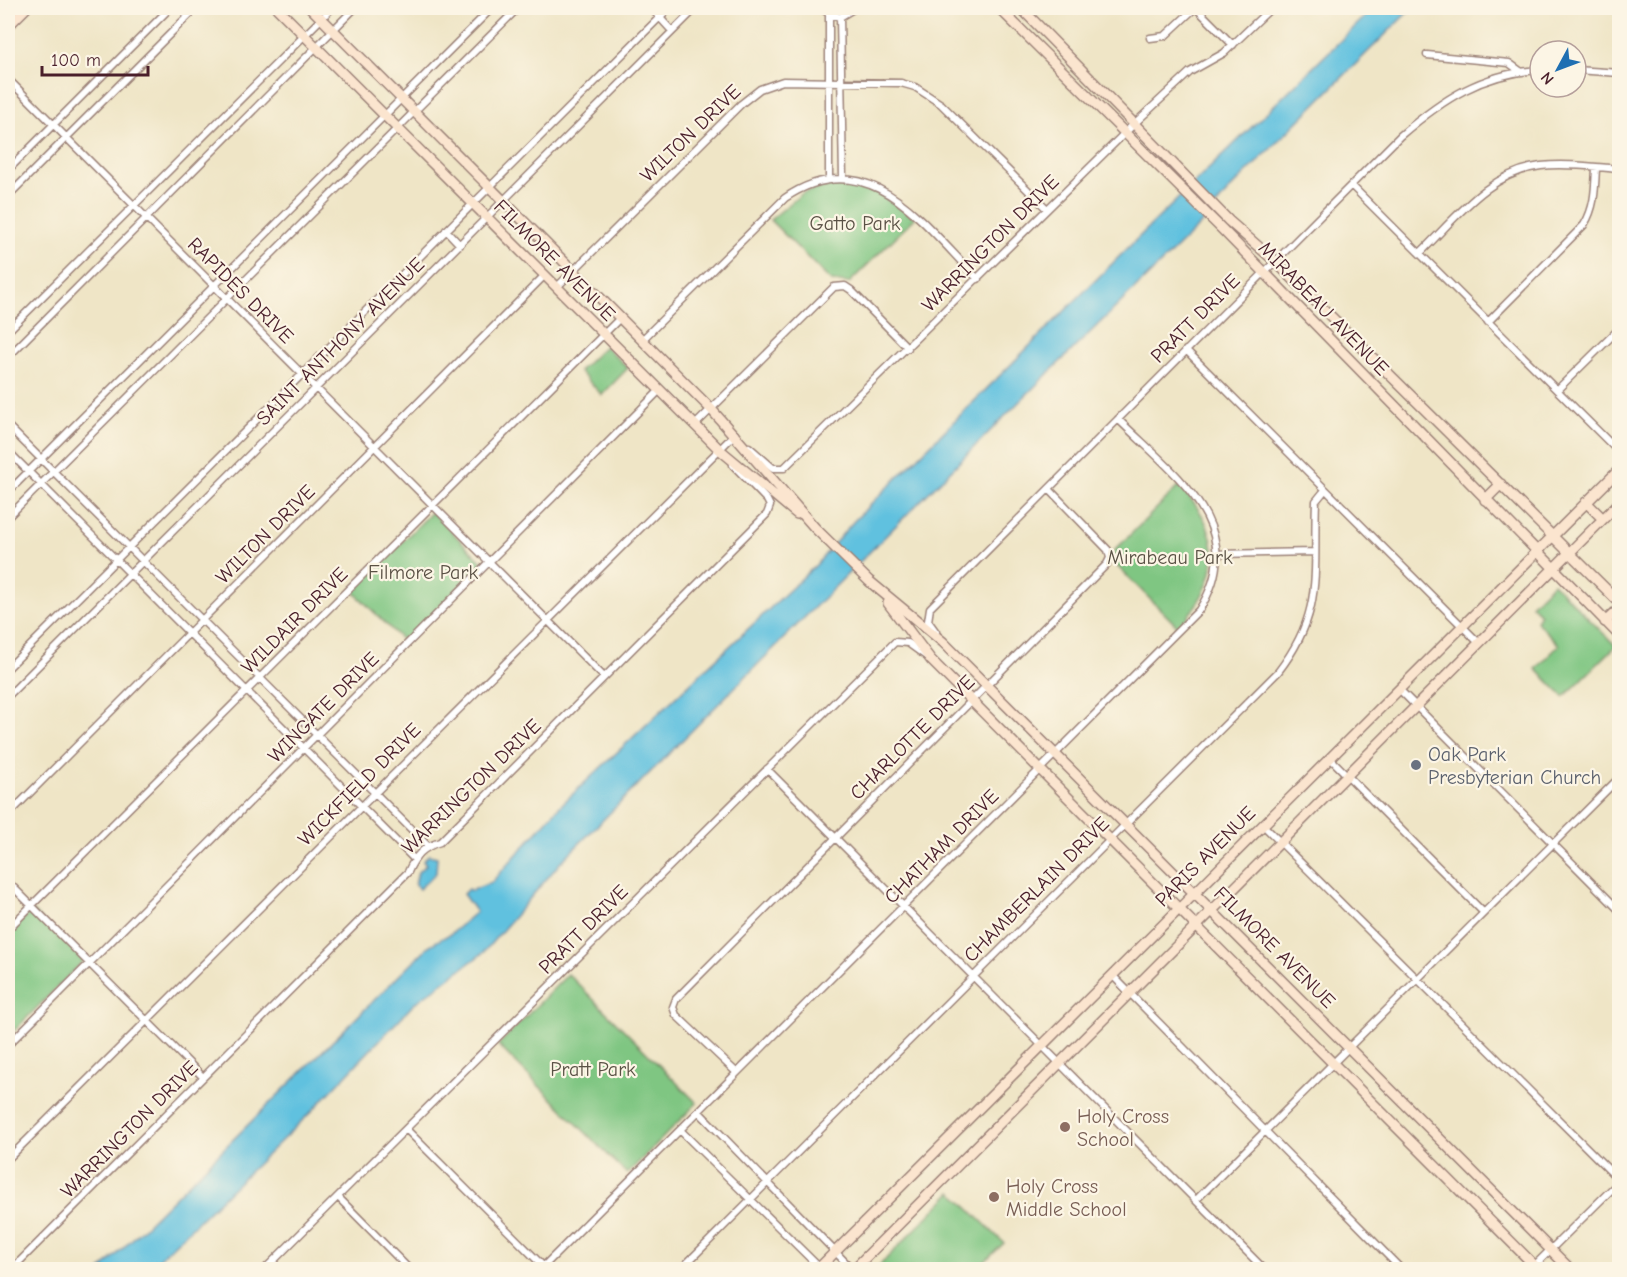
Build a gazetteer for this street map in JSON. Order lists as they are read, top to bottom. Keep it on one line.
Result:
{"streets":{"street":["WILTON DRIVE","WARRINGTON DRIVE","FILMORE AVENUE","RAPIDES DRIVE","MIRABEAU AVENUE","PRATT DRIVE","SAINT ANTHONY AVENUE","WILDAIR DRIVE","WINGATE DRIVE","CHARLOTTE DRIVE","WICKFIELD DRIVE","CHATHAM DRIVE","PARIS AVENUE","CHAMBERLAIN DRIVE"]},"crossings":[["WILTON DRIVE","WARRINGTON DRIVE"],["WILTON DRIVE","FILMORE AVENUE"],["WILTON DRIVE","RAPIDES DRIVE"],["WARRINGTON DRIVE","FILMORE AVENUE"],["WARRINGTON DRIVE","RAPIDES DRIVE"],["WARRINGTON DRIVE","MIRABEAU AVENUE"],["WARRINGTON DRIVE","WICKFIELD DRIVE"],["FILMORE AVENUE","PRATT DRIVE"],["FILMORE AVENUE","SAINT ANTHONY AVENUE"],["FILMORE AVENUE","WILDAIR DRIVE"],["FILMORE AVENUE","WINGATE DRIVE"],["FILMORE AVENUE","CHARLOTTE DRIVE"],["FILMORE AVENUE","WICKFIELD DRIVE"],["FILMORE AVENUE","CHATHAM DRIVE"],["FILMORE AVENUE","PARIS AVENUE"],["FILMORE AVENUE","CHAMBERLAIN DRIVE"],["RAPIDES DRIVE","SAINT ANTHONY AVENUE"],["RAPIDES DRIVE","WILDAIR DRIVE"],["RAPIDES DRIVE","WINGATE DRIVE"],["RAPIDES DRIVE","WICKFIELD DRIVE"],["MIRABEAU AVENUE","PRATT DRIVE"],["MIRABEAU AVENUE","PARIS AVENUE"],["PRATT DRIVE","CHARLOTTE DRIVE"],["PRATT DRIVE","CHATHAM DRIVE"],["CHARLOTTE DRIVE","CHATHAM DRIVE"]],"parks":["Gatto Park","Mirabeau Park","Filmore Park","Pratt Park"],"places":["Oak Park Presbyterian Church","Holy Cross School","Holy Cross Middle School"],"scale_bar":"100 m","north":"bottom left"}
